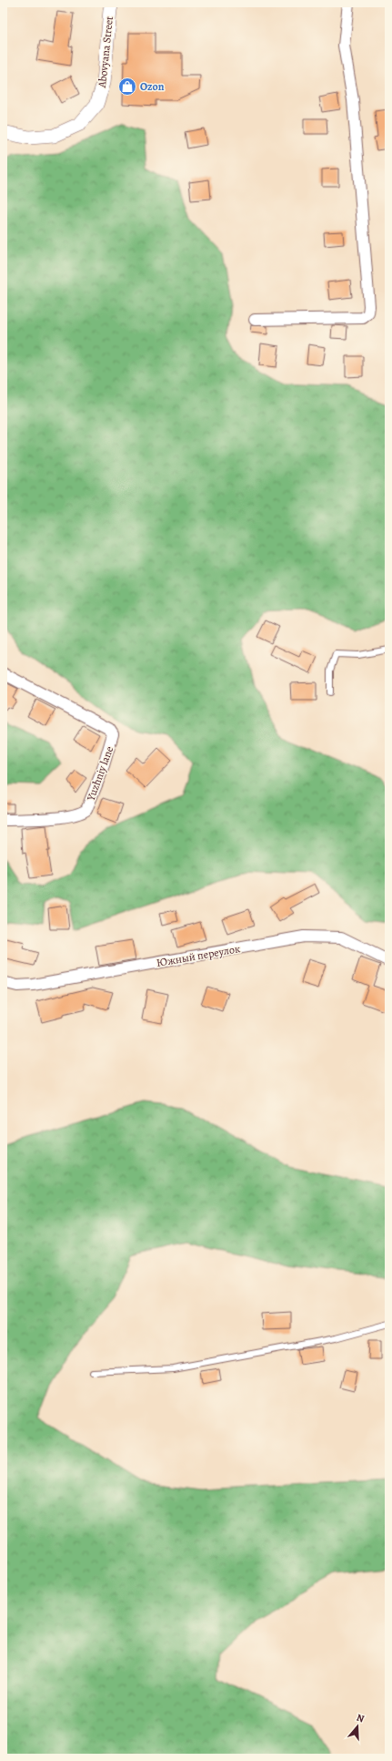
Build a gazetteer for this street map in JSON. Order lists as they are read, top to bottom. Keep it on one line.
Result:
{"streets":{"street":["Abovyana Street","Yuzhniy lane","Южный переулок"]},"places":{"shop":["Ozon"]},"north":"top"}
